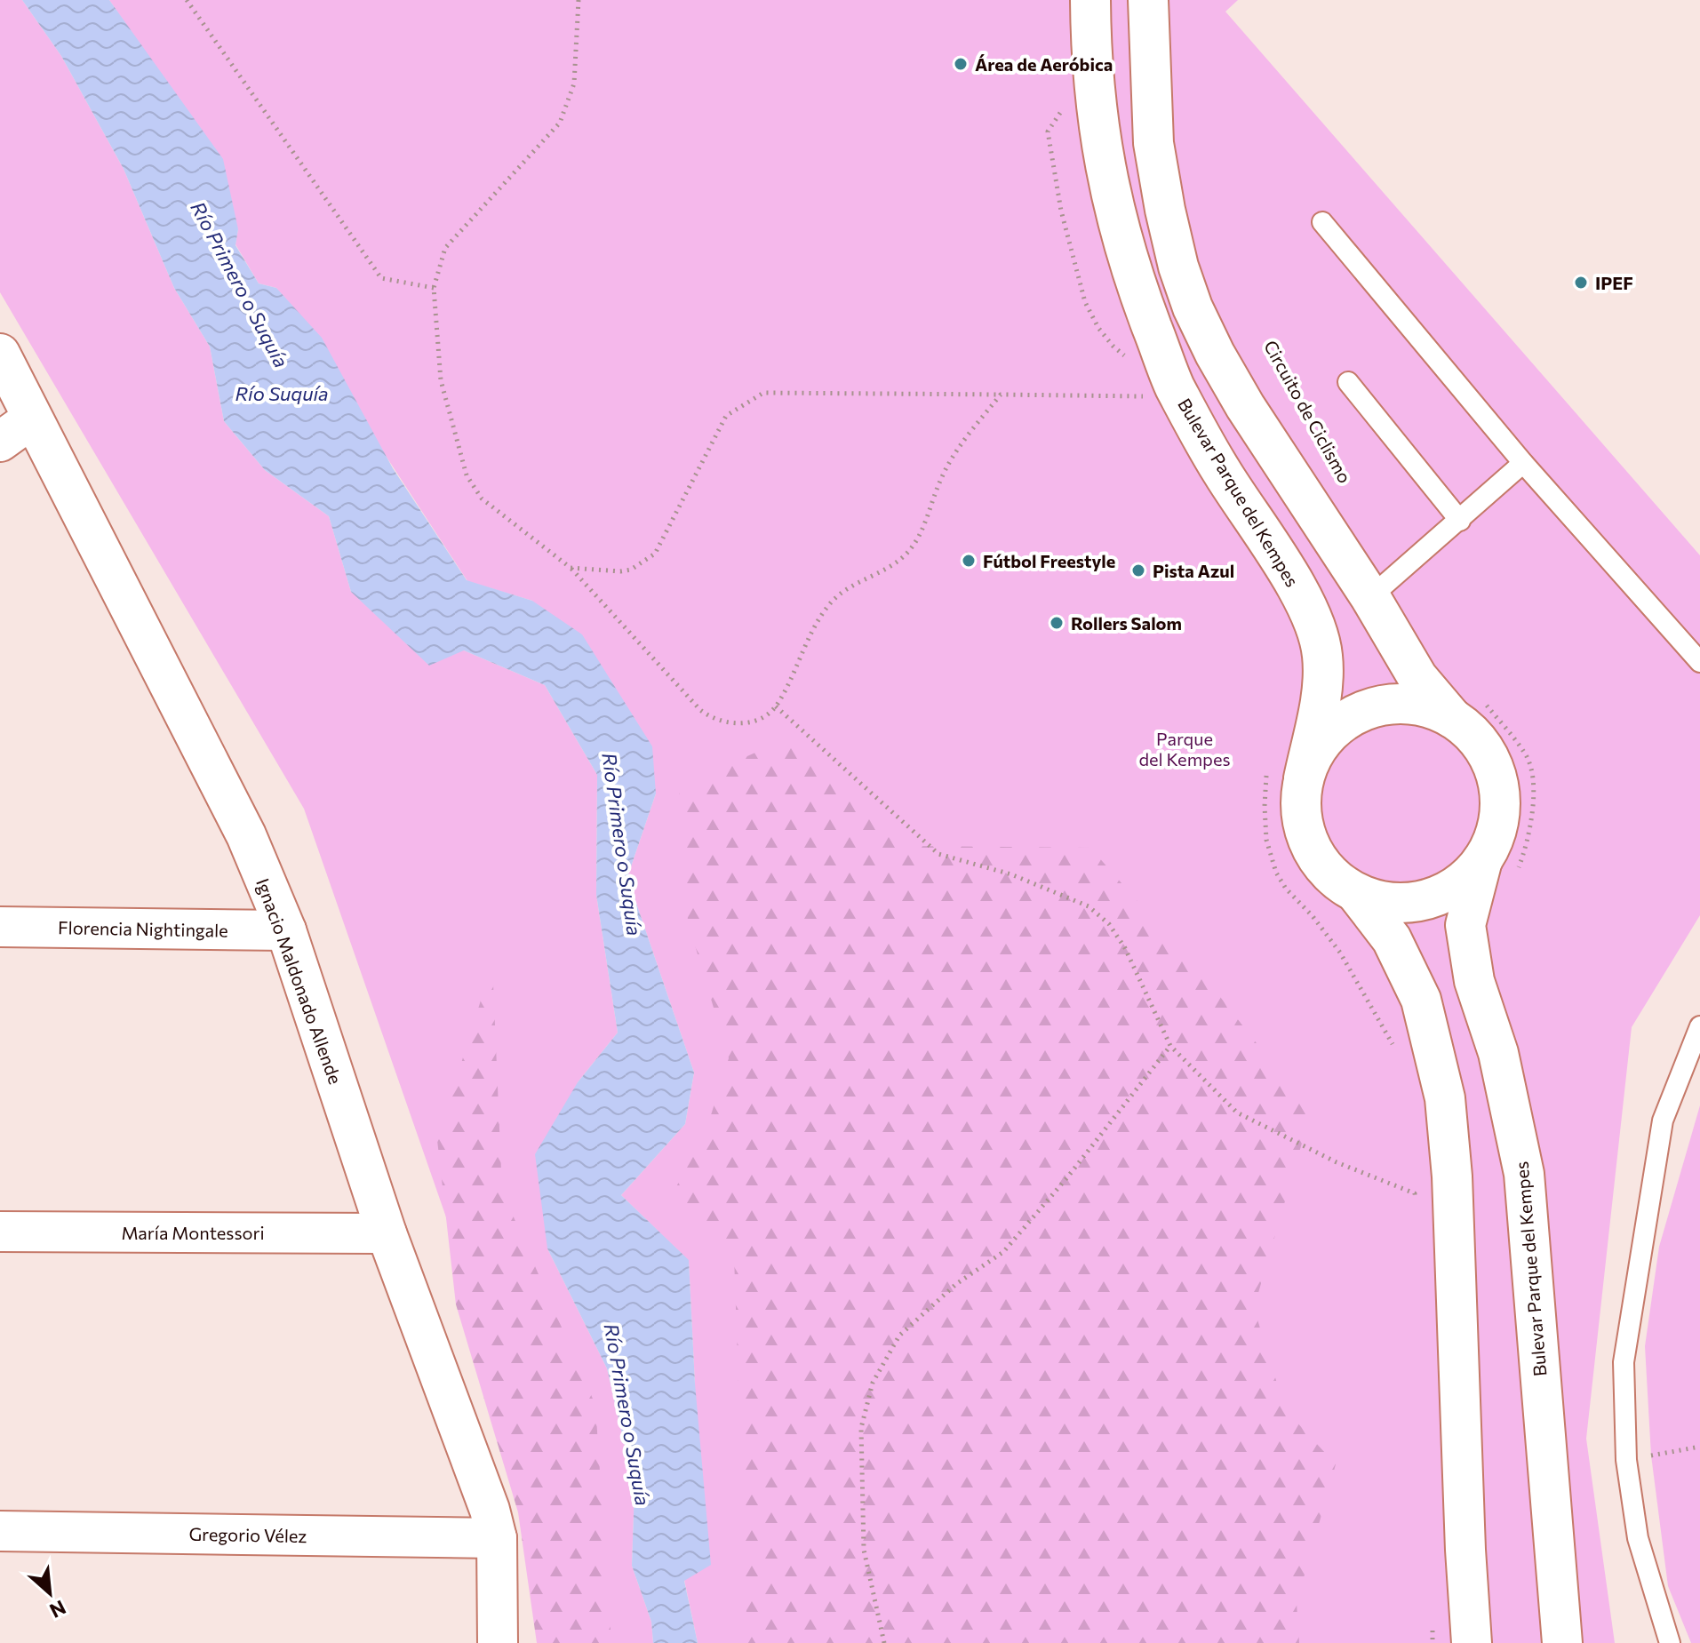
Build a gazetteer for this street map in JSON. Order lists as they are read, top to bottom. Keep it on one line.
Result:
{"streets":{"street":["Bulevar Parque del Kempes","Florencia Nightingale","Ignacio Maldonado Allende","María Montessori","Gregorio Vélez"]},"crossings":[["Florencia Nightingale","Ignacio Maldonado Allende"],["Ignacio Maldonado Allende","María Montessori"],["Ignacio Maldonado Allende","Gregorio Vélez"]],"water":["Río Primero o Suquía","Río Suquía"],"parks":["Parque del Kempes"],"places":["Área de Aeróbica","IPEF","Fútbol Freestyle","Pista Azul","Rollers Salom"],"north":"bottom right"}
